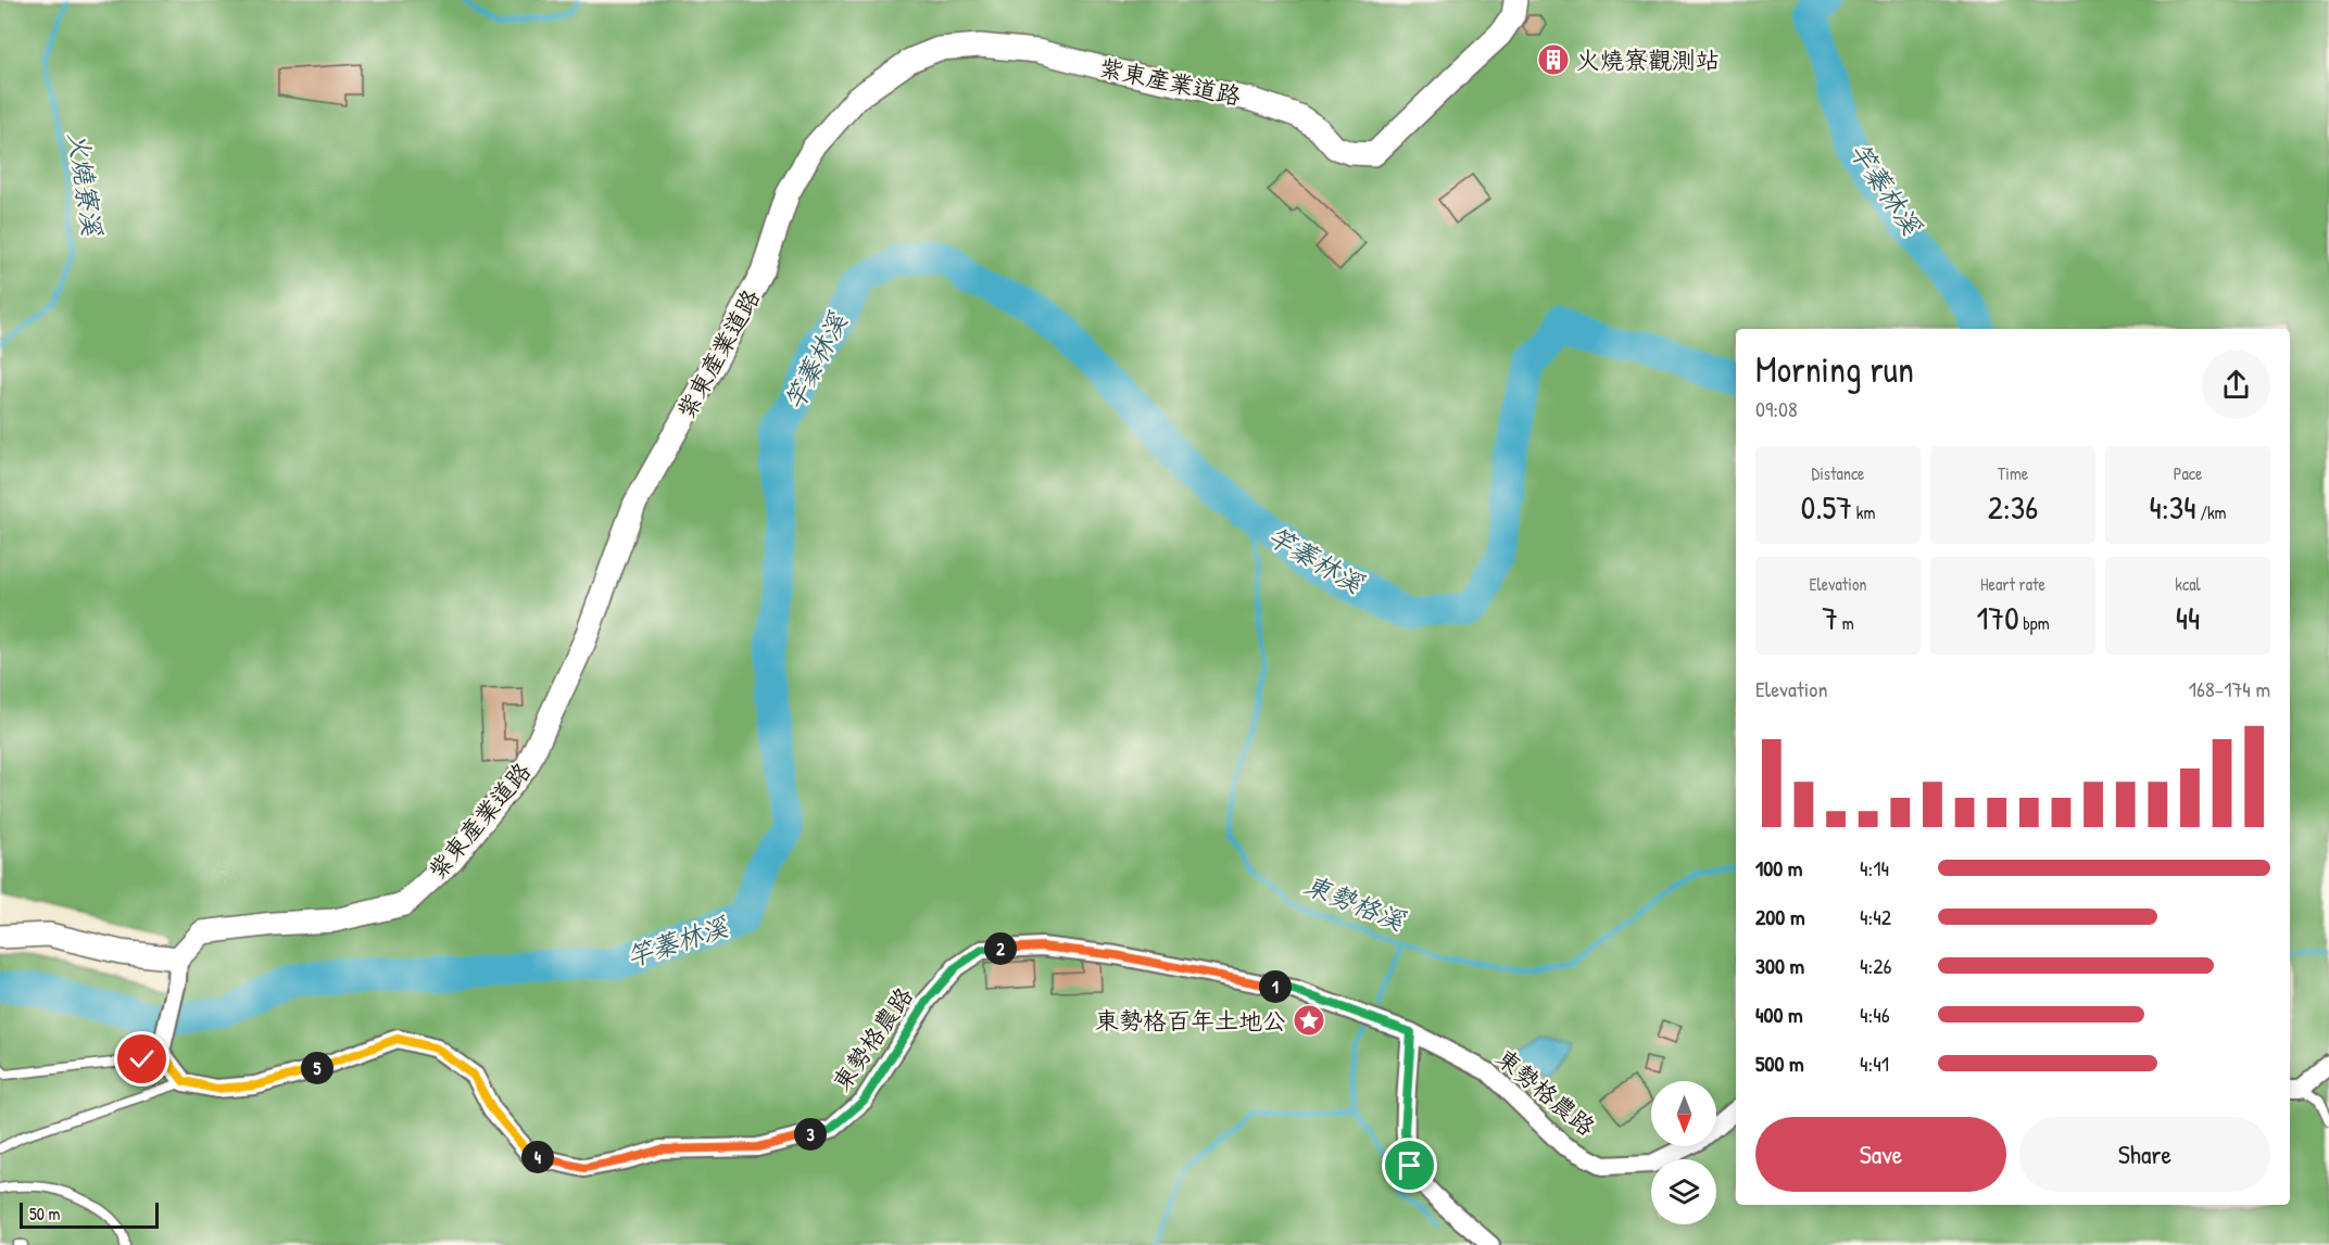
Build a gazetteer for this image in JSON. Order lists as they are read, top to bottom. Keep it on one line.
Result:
{"streets":{"street":["紫東產業道路","東勢格農路"]},"water":["火燒寮溪","竿蓁林溪","東勢格溪"],"places":{"building":["火燒寮觀測站"],"place":["東勢格百年土地公"]},"scale_bar":"50 m","north":"bottom","page":{"heading":["Morning run","09:08"],"stats":[["Distance","0.57 km"],["Time","2:36"],["Pace","4:34 /km"],["Elevation","7 m"],["Heart rate","170 bpm"],["kcal","44"]],"chart":["Elevation","168–174 m"],"list":[{"name":"100 m","note":"4:14"},{"name":"200 m","note":"4:42"},{"name":"300 m","note":"4:26"},{"name":"400 m","note":"4:46"},{"name":"500 m","note":"4:41"}],"pins":["2","1","5","3","4"],"buttons":["Save","Share"],"scale":"50 m"}}
